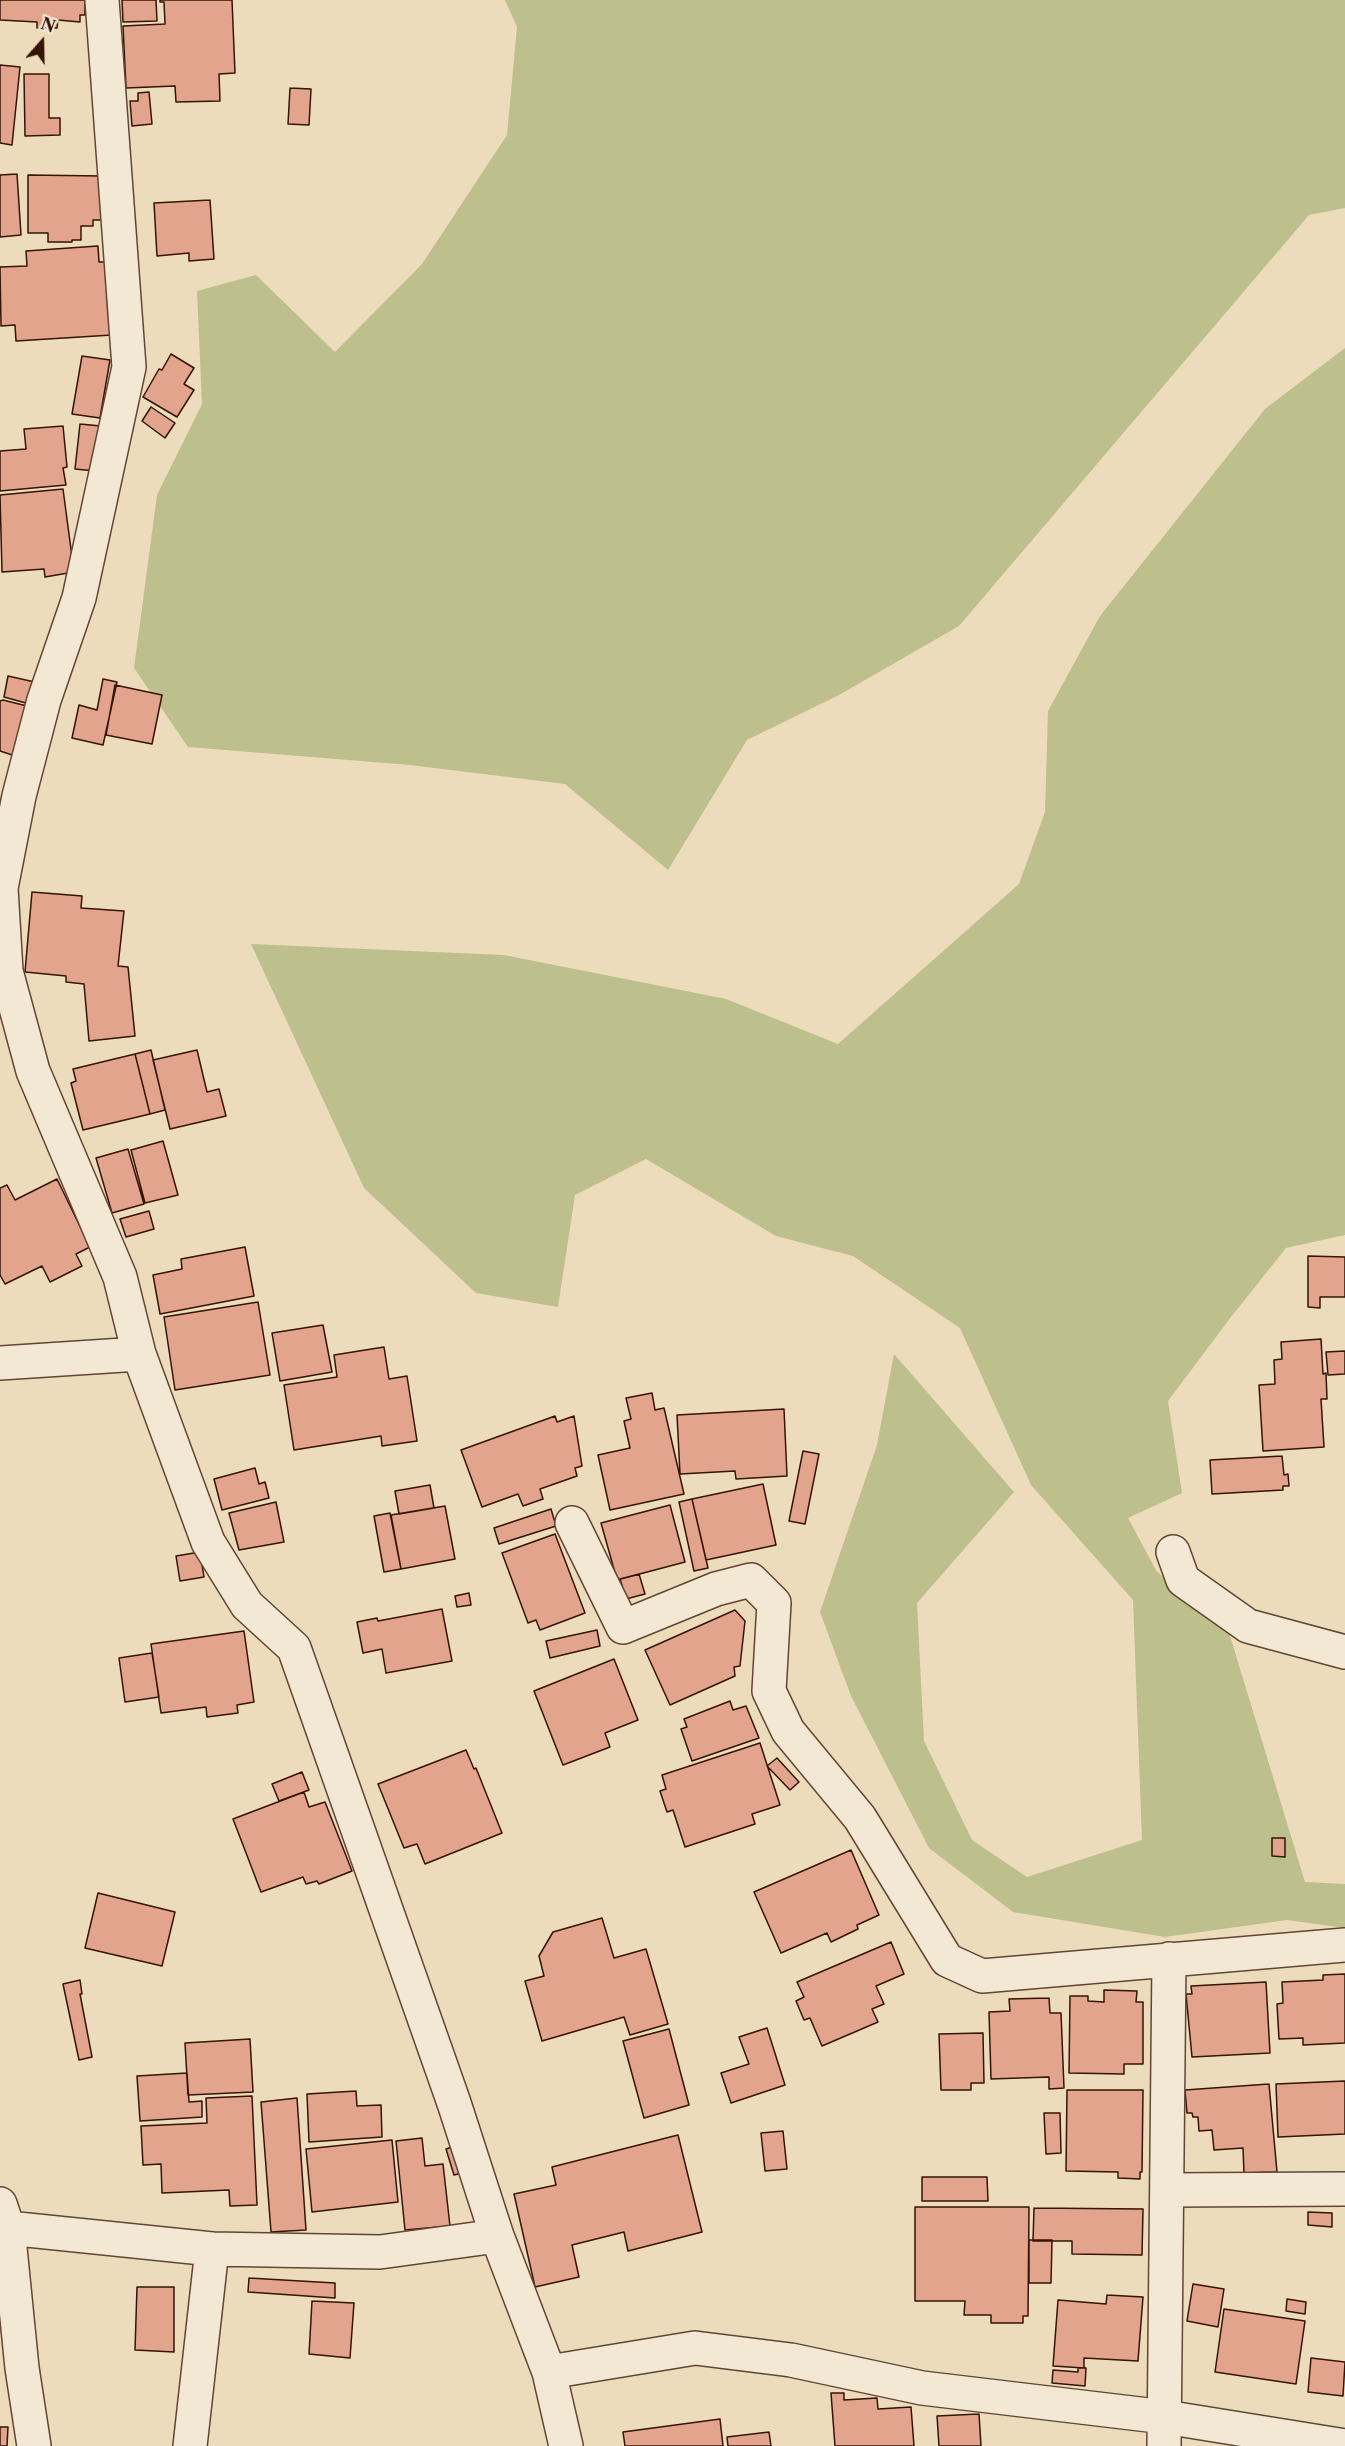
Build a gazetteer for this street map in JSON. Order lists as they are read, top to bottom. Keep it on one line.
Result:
{"north":"top"}
